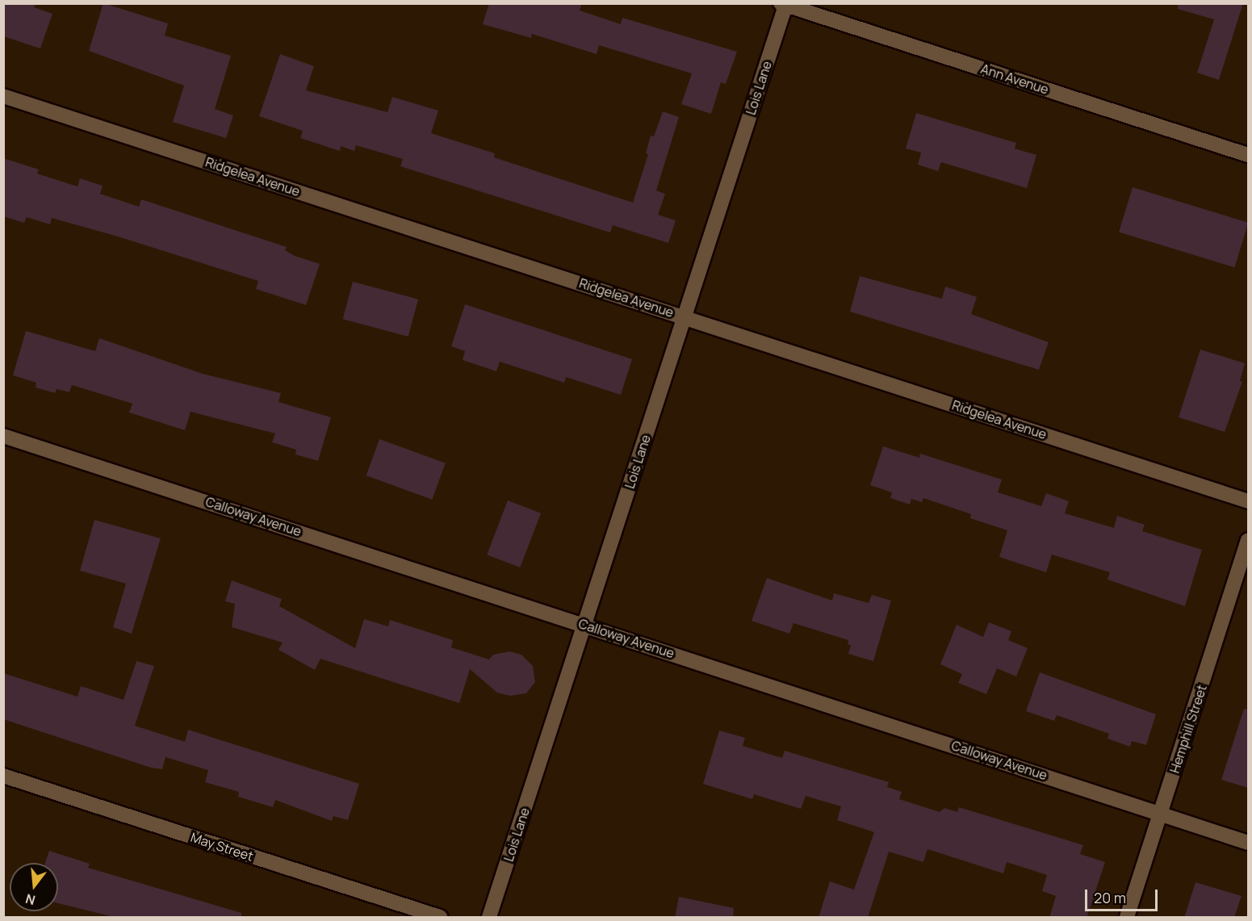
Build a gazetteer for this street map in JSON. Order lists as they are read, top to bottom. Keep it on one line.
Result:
{"streets":{"street":["Ann Avenue","Lois Lane","Ridgelea Avenue","Calloway Avenue","Hemphill Street","May Street"]},"crossings":[["Ann Avenue","Lois Lane"],["Lois Lane","Ridgelea Avenue"],["Lois Lane","Calloway Avenue"],["Calloway Avenue","Hemphill Street"]],"scale_bar":"20 m","north":"bottom"}
